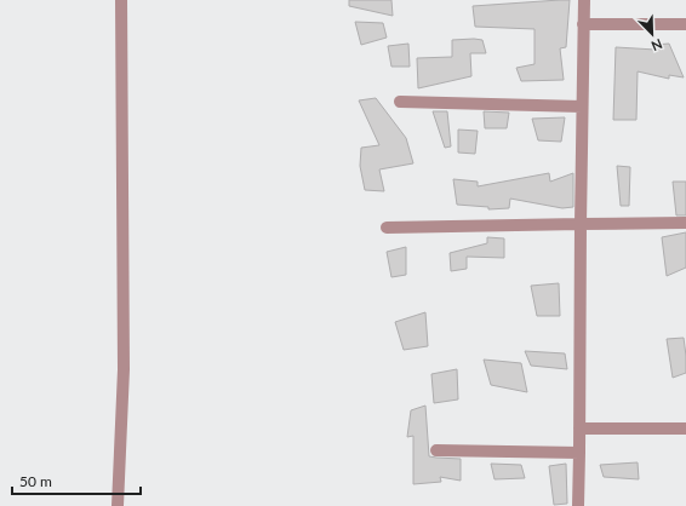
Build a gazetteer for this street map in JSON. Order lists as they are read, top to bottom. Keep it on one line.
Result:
{"scale_bar":"50 m","north":"bottom right"}
